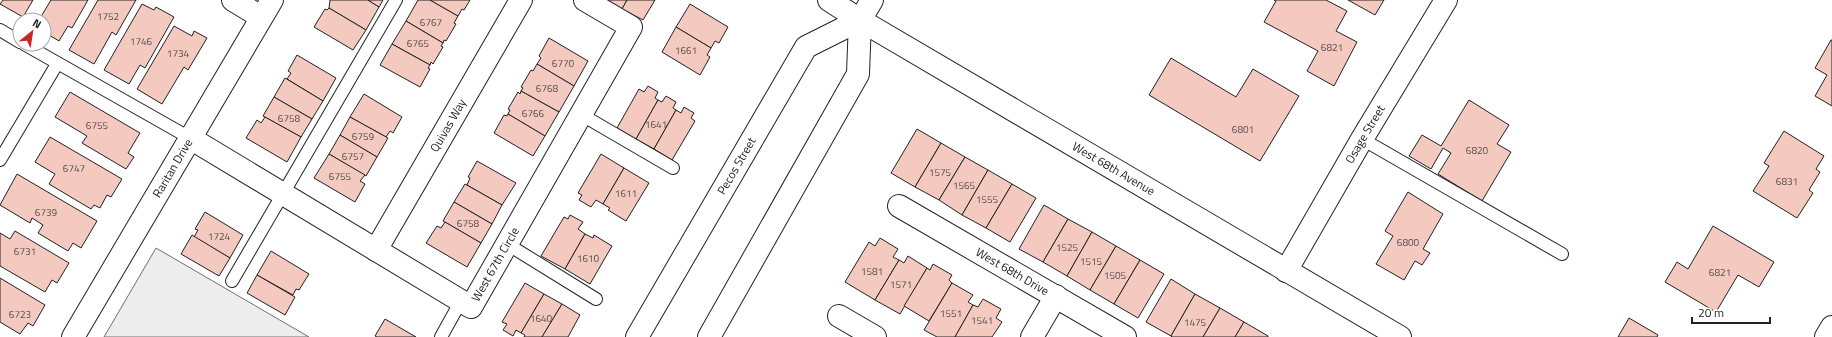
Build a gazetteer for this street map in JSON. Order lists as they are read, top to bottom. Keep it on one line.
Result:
{"streets":{"street":["Quivas Way","Osage Street","Pecos Street","Raritan Drive","West 68th Avenue","West 67th Circle","West 68th Drive"]},"crossings":[["Quivas Way","West 67th Circle"],["Osage Street","West 68th Avenue"],["Pecos Street","West 68th Avenue"],["Raritan Drive","West 67th Circle"]],"house_numbers":["1752","6767","1746","6765","6821","1661","1734","6770","6768","6766","6758","1641","6755","6801","6759","6820","6757","6747","1575","6755","6831","1565","1611","1555","6739","6758","1724","6800","1525","6731","1610","1515","1581","6821","1505","1571","1551","6723","1640","1541","1475"],"scale_bar":"20 m","north":"top right"}
